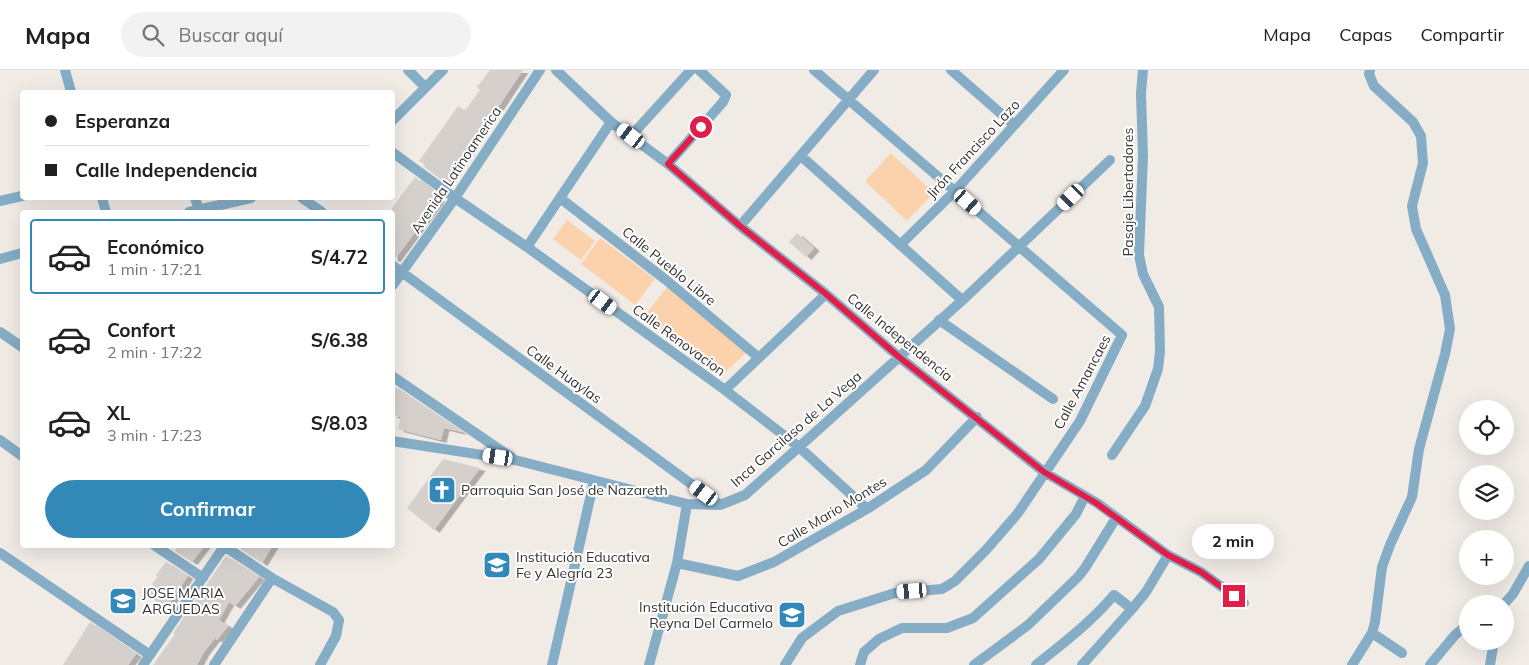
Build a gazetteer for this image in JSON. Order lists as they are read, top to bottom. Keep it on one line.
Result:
{"streets":{"street":["Jirón Francisco Lazo","Avenida Latinoamerica","Pasaje Libertadores","Calle Pueblo Libre","Calle Independencia","Calle Renovacion","Calle Huaylas","Calle Amancaes","Inca Garcilaso de La Vega","Calle Mario Montes"]},"crossings":[["Jirón Francisco Lazo","Calle Amancaes"],["Avenida Latinoamerica","Calle Renovacion"],["Avenida Latinoamerica","Calle Huaylas"],["Calle Independencia","Calle Amancaes"],["Calle Independencia","Inca Garcilaso de La Vega"],["Calle Independencia","Calle Mario Montes"],["Calle Renovacion","Inca Garcilaso de La Vega"],["Calle Renovacion","Calle Mario Montes"],["Calle Huaylas","Inca Garcilaso de La Vega"],["Calle Amancaes","Inca Garcilaso de La Vega"]],"places":{"church":["Parroquia San José de Nazareth"],"school or university":["Institución Educativa Fe y Alegría 23","JOSE MARIA ARGUEDAS","Institución Educativa Reyna Del Carmelo"]},"page":{"header":"Mapa","search":"Buscar aquí","nav":["Mapa","Capas","Compartir"],"banner":["Esperanza","Calle Independencia"],"list":[{"name":"Económico","note":"1 min · 17:21","value":"S/4.72"},{"name":"Confort","note":"2 min · 17:22","value":"S/6.38"},{"name":"XL","note":"3 min · 17:23","value":"S/8.03"}],"map_buttons":["+","−"],"buttons":"Confirmar","bubble":"2 min"}}
